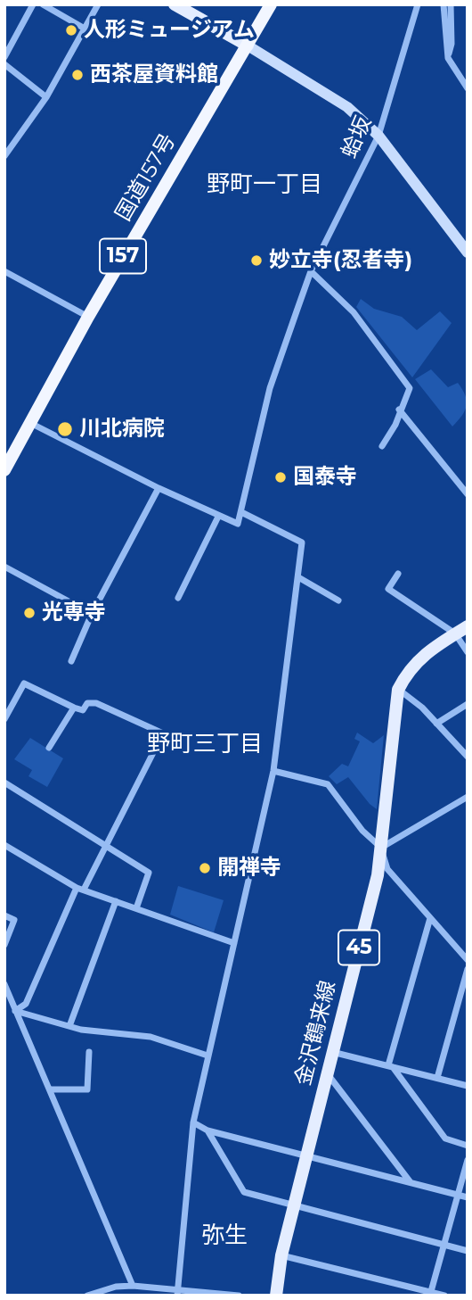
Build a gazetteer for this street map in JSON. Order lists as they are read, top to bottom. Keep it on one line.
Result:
{"streets":{"highway":["国道157号","157"],"main road":["45","金沢鶴来線"],"street":["蛤坂"]},"districts":["野町一丁目","野町三丁目","弥生"],"places":["人形ミュージアム","西茶屋資料館","妙立寺(忍者寺)","川北病院","国泰寺","光専寺","開禅寺"]}
